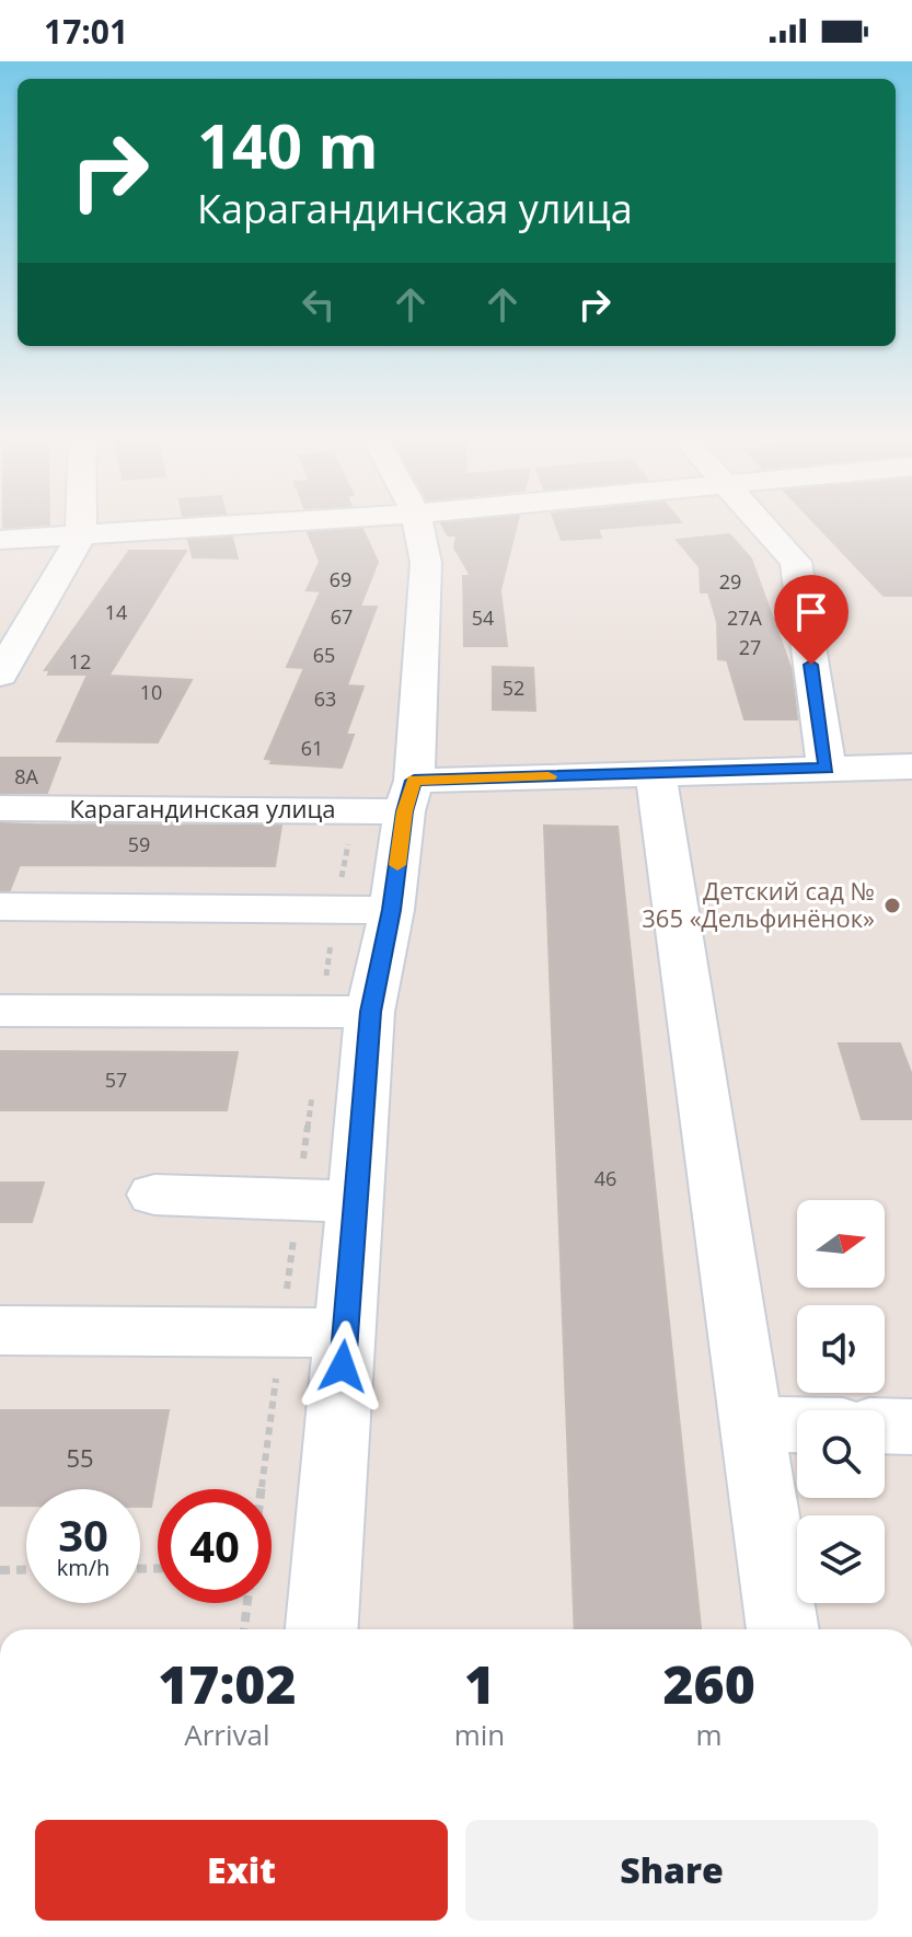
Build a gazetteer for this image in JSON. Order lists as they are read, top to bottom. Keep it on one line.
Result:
{"streets":{"street":["Карагандинская улица"]},"places":["Детский сад № 365 «Дельфинёнок»"],"house_numbers":["69","29","14","67","54","27А","27","65","12","52","10","63","61","8А","59","57","46","55"],"north":"right","page":{"status":"17:01","turn":["140 m","Карагандинская улица"],"speed":"30 km/h","limit":"40","eta":["17:02","Arrival","1","min","260","m"],"buttons":["Exit","Share"]}}
